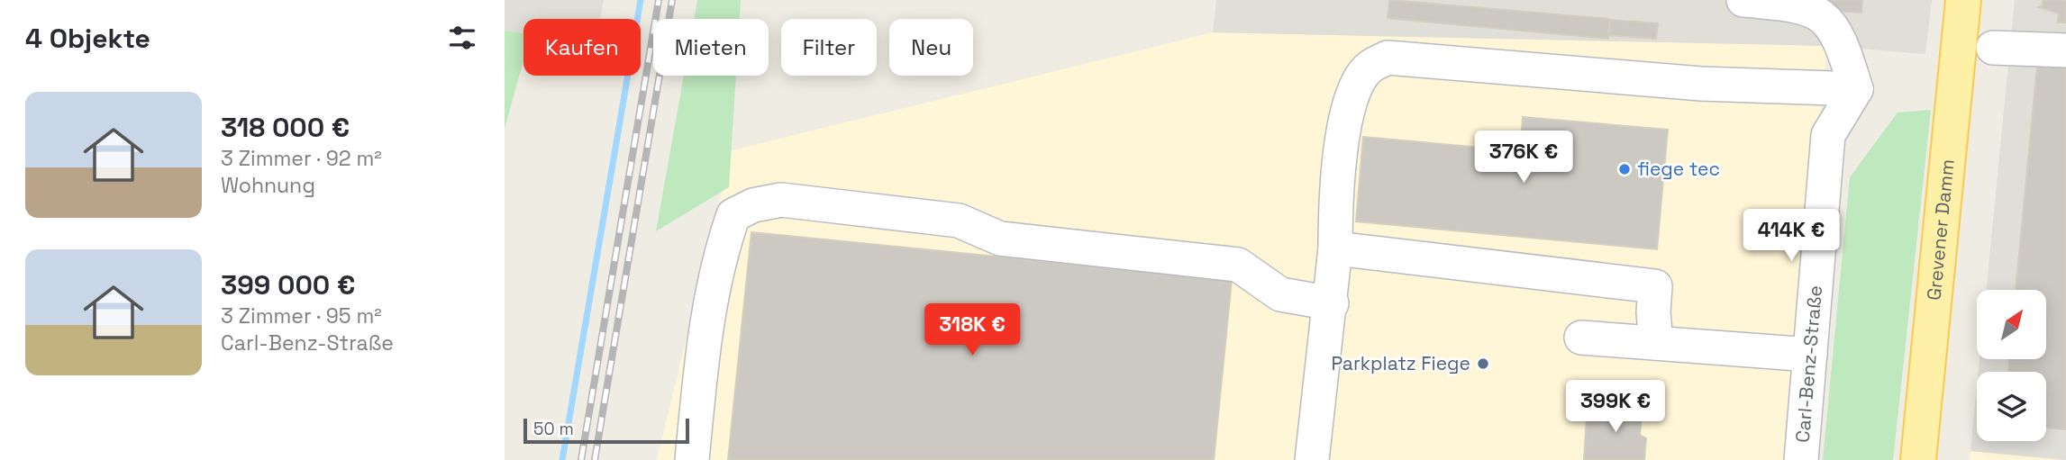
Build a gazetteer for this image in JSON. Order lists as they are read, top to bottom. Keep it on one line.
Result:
{"streets":{"main road":["Grevener Damm"],"street":["Carl-Benz-Straße"]},"places":["fiege tec","Parkplatz Fiege"],"scale_bar":"50 m","north":"top right","page":{"heading":"4 Objekte","chip":["Kaufen","Mieten","Filter","Neu"],"list":[{"name":"318 000 €","note":"3 Zimmer · 92 m² · Wohnung"},{"name":"399 000 €","note":"3 Zimmer · 95 m² · Carl-Benz-Straße"}],"price":["376K €","414K €","318K €","399K €"],"scale":"50 m"}}
